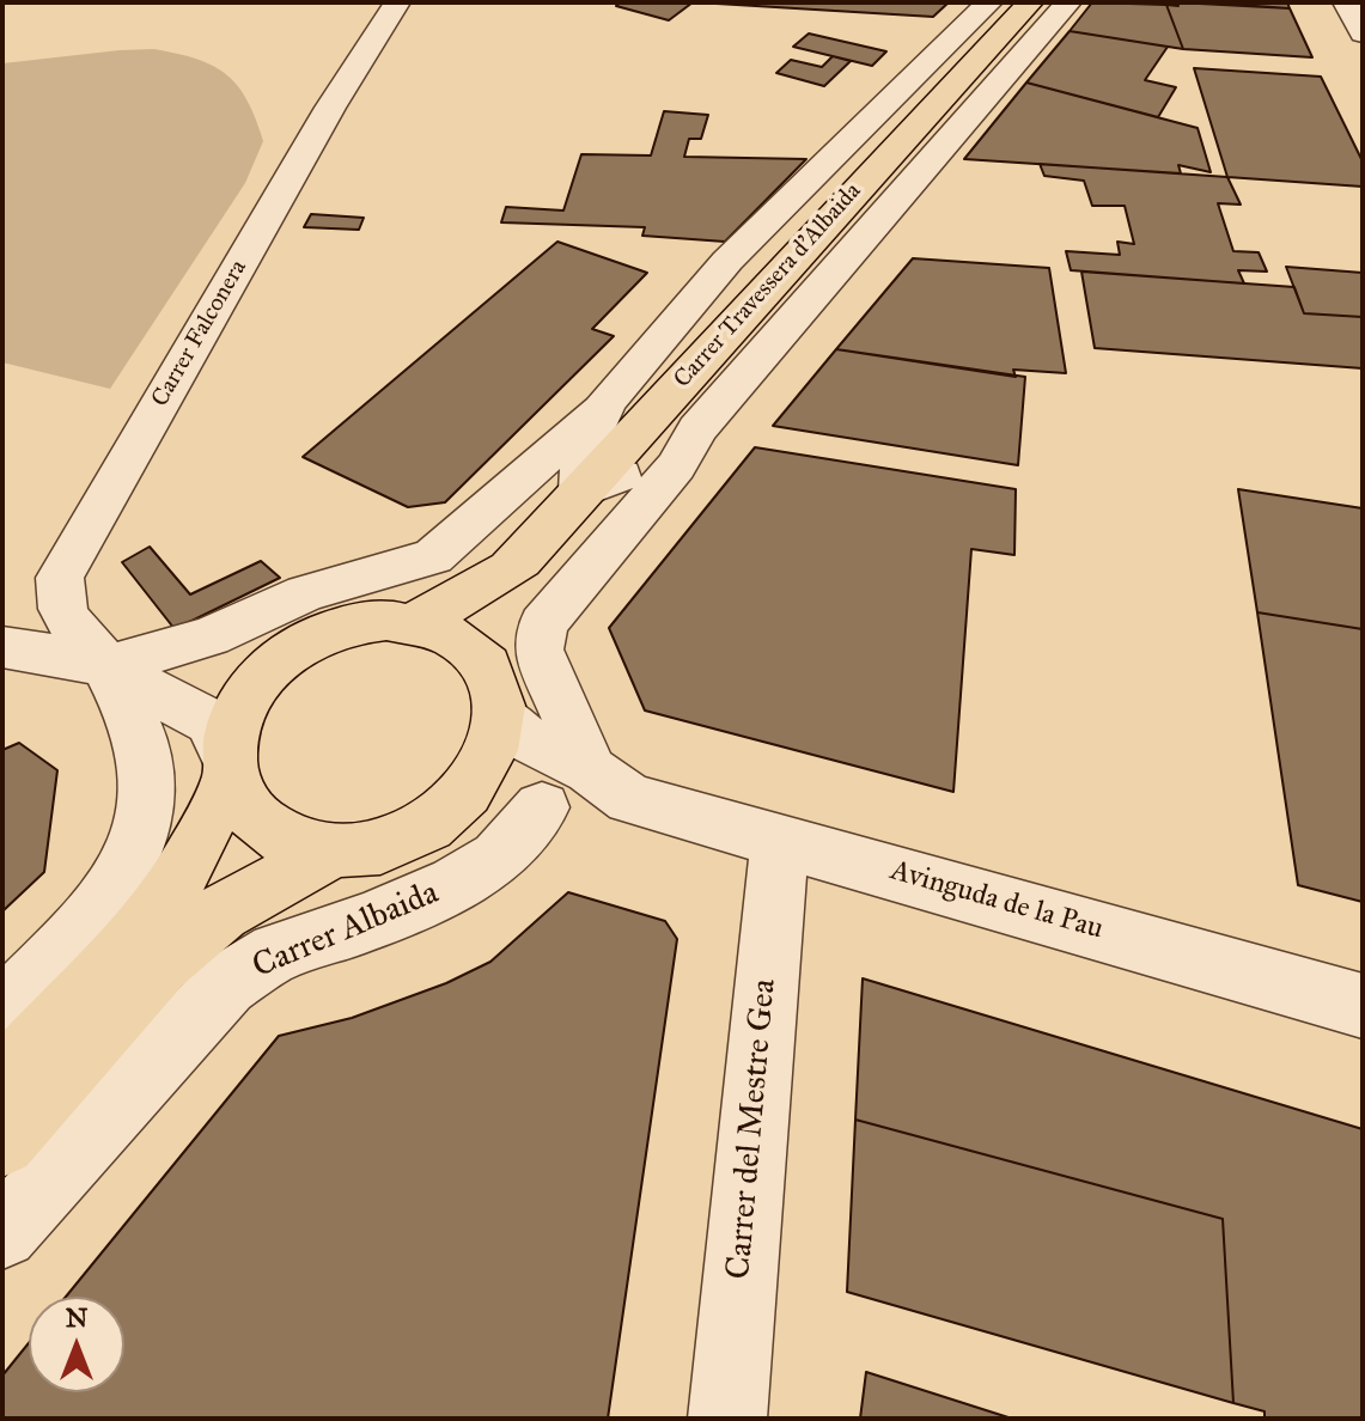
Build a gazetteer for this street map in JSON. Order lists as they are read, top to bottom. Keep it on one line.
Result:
{"streets":{"main road":["Carrer Travessera d'Albaida"],"street":["Carrer Falconera","Avinguda de la Pau","Carrer Albaida","Carrer del Mestre Gea"]},"crossings":[["Carrer Travessera d'Albaida","Avinguda de la Pau"],["Avinguda de la Pau","Carrer Albaida"],["Avinguda de la Pau","Carrer del Mestre Gea"]],"north":"top"}
